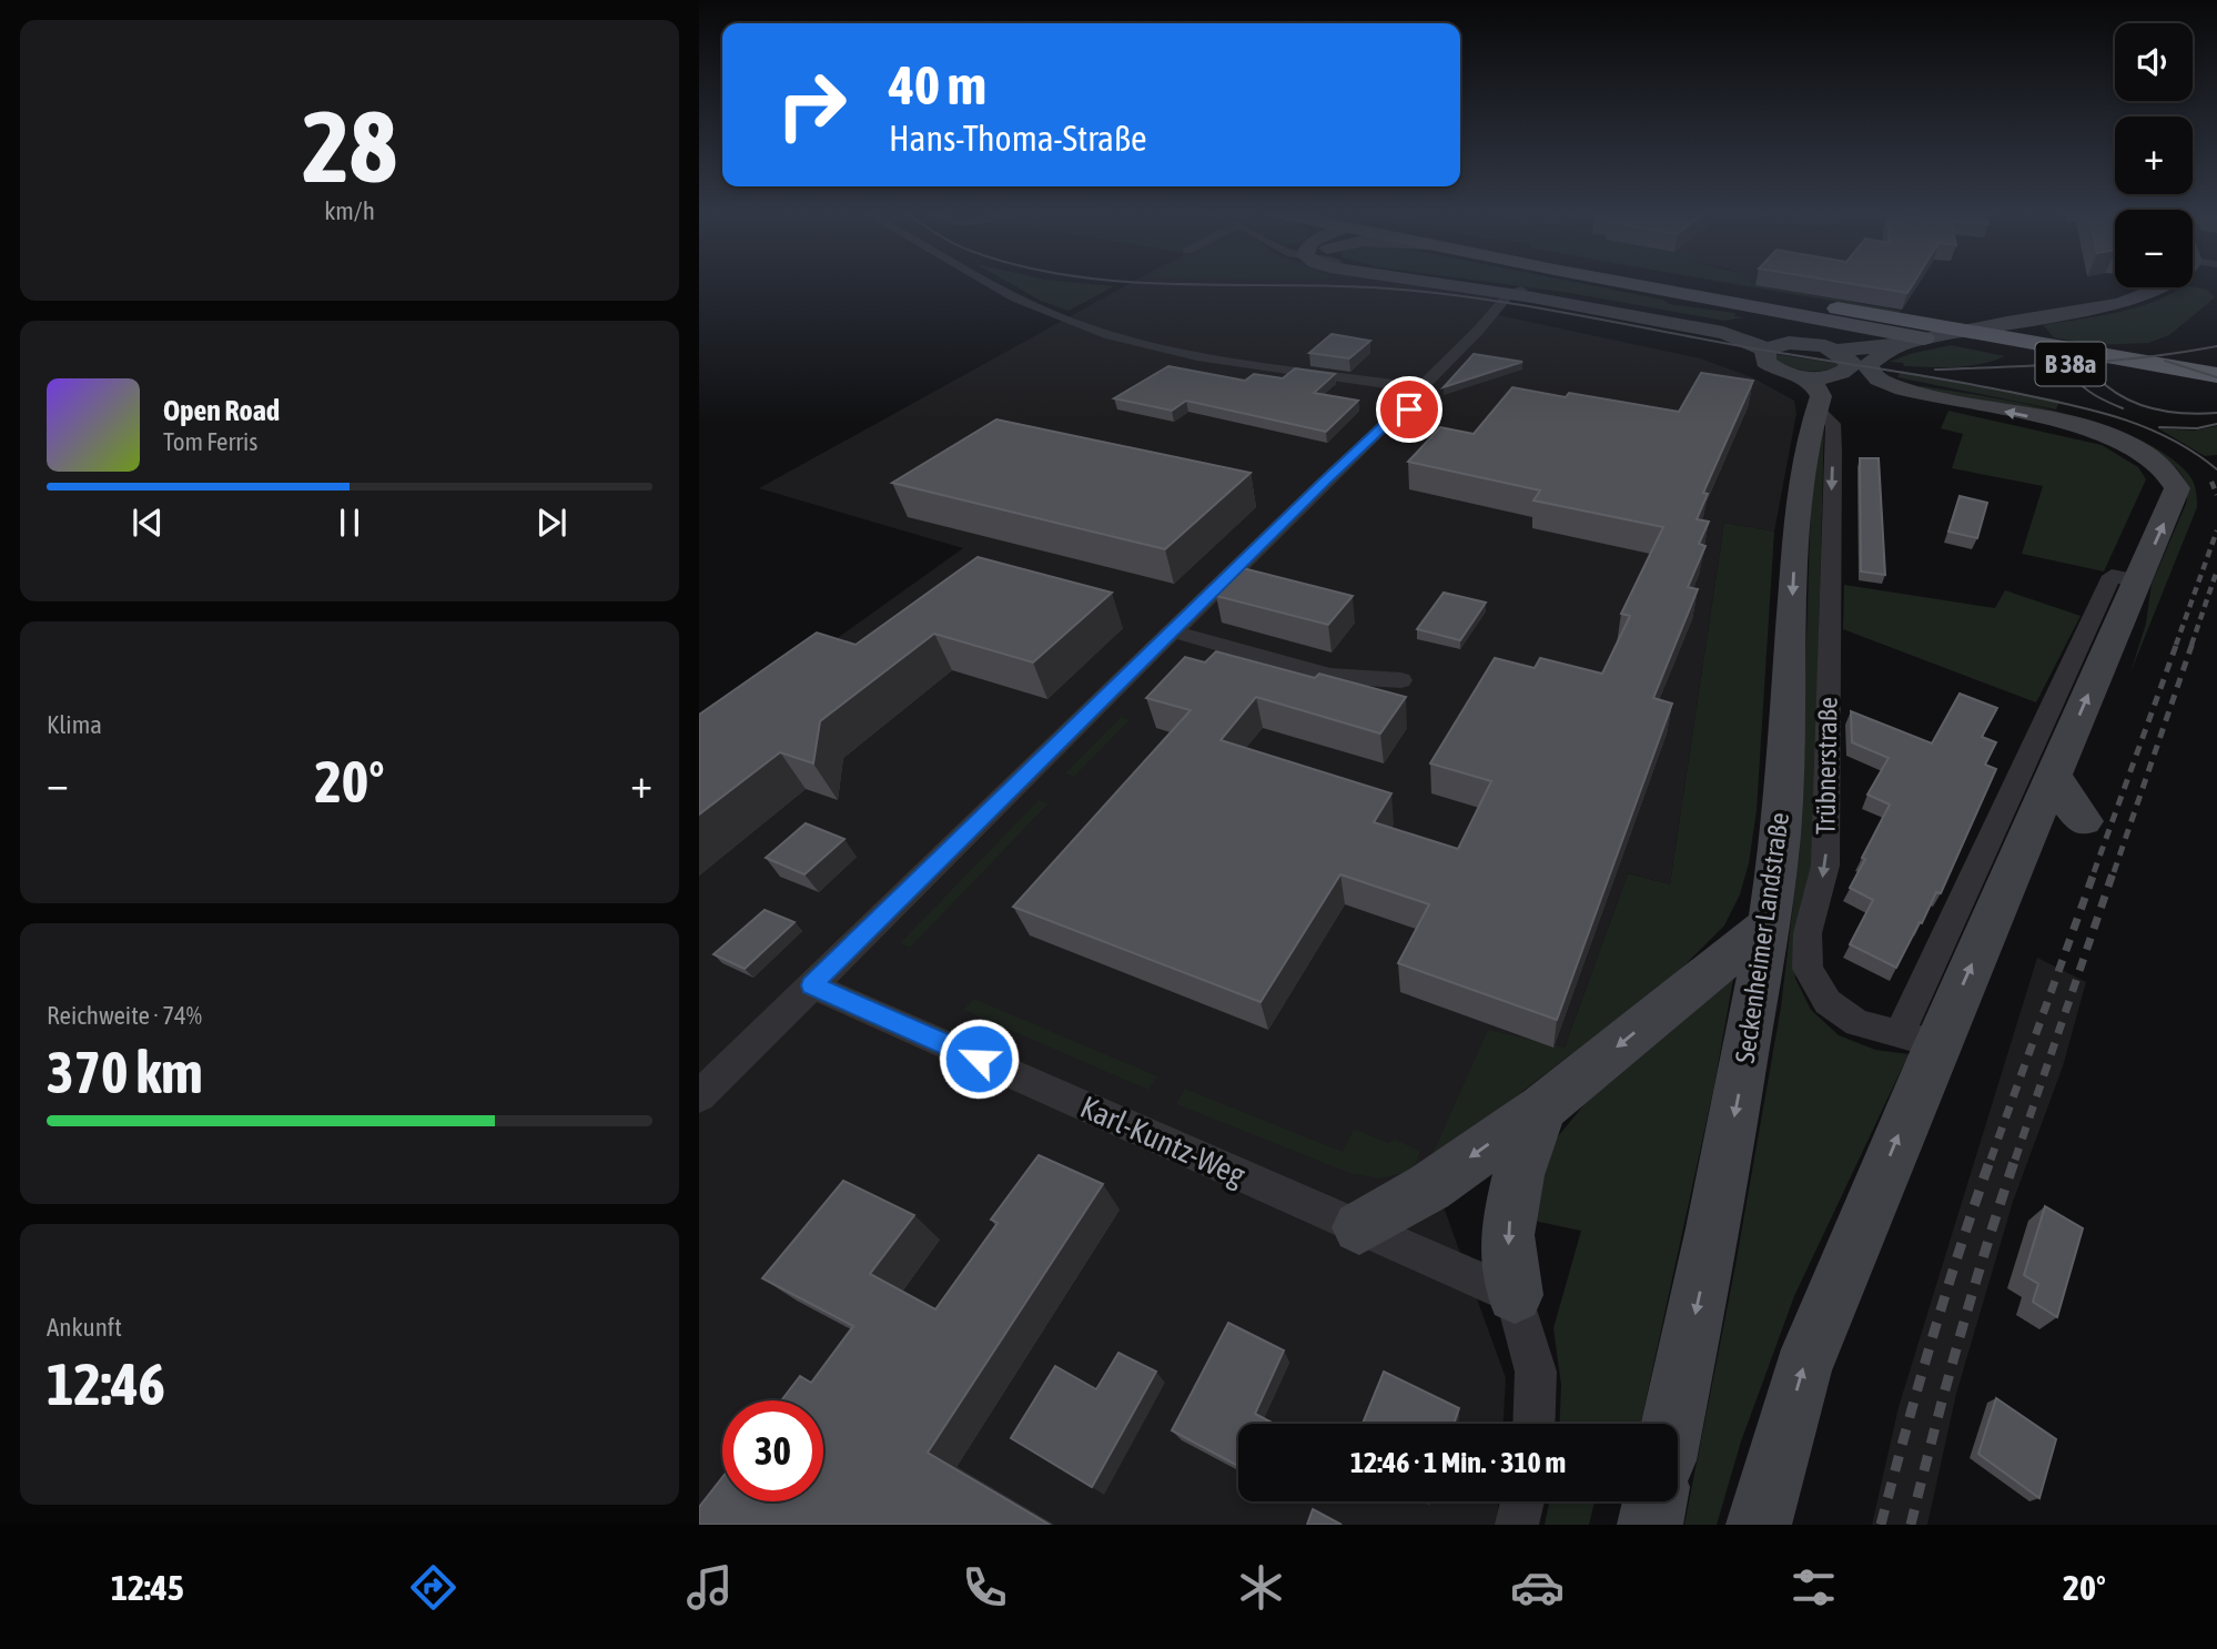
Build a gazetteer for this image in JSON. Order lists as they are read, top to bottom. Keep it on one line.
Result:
{"streets":{"highway":["B 38a"],"main road":["Seckenheimer Landstraße"],"street":["Trübnerstraße","Karl-Kuntz-Weg"]},"crossings":[["Trübnerstraße","Seckenheimer Landstraße"]],"one_way":["Trübnerstraße"],"page":{"tile":[["28","km/h"],"Klima",["Reichweite · 74%","370 km"],["Ankunft","12:46"]],"map_buttons":["+","−"],"turn":["40 m","Hans-Thoma-Straße"],"song":["Open Road","Tom Ferris"],"heat":["−","20°","+"],"limit":"30","trip":"12:46 · 1 Min. · 310 m","tabs":["12:45","20°"]}}
